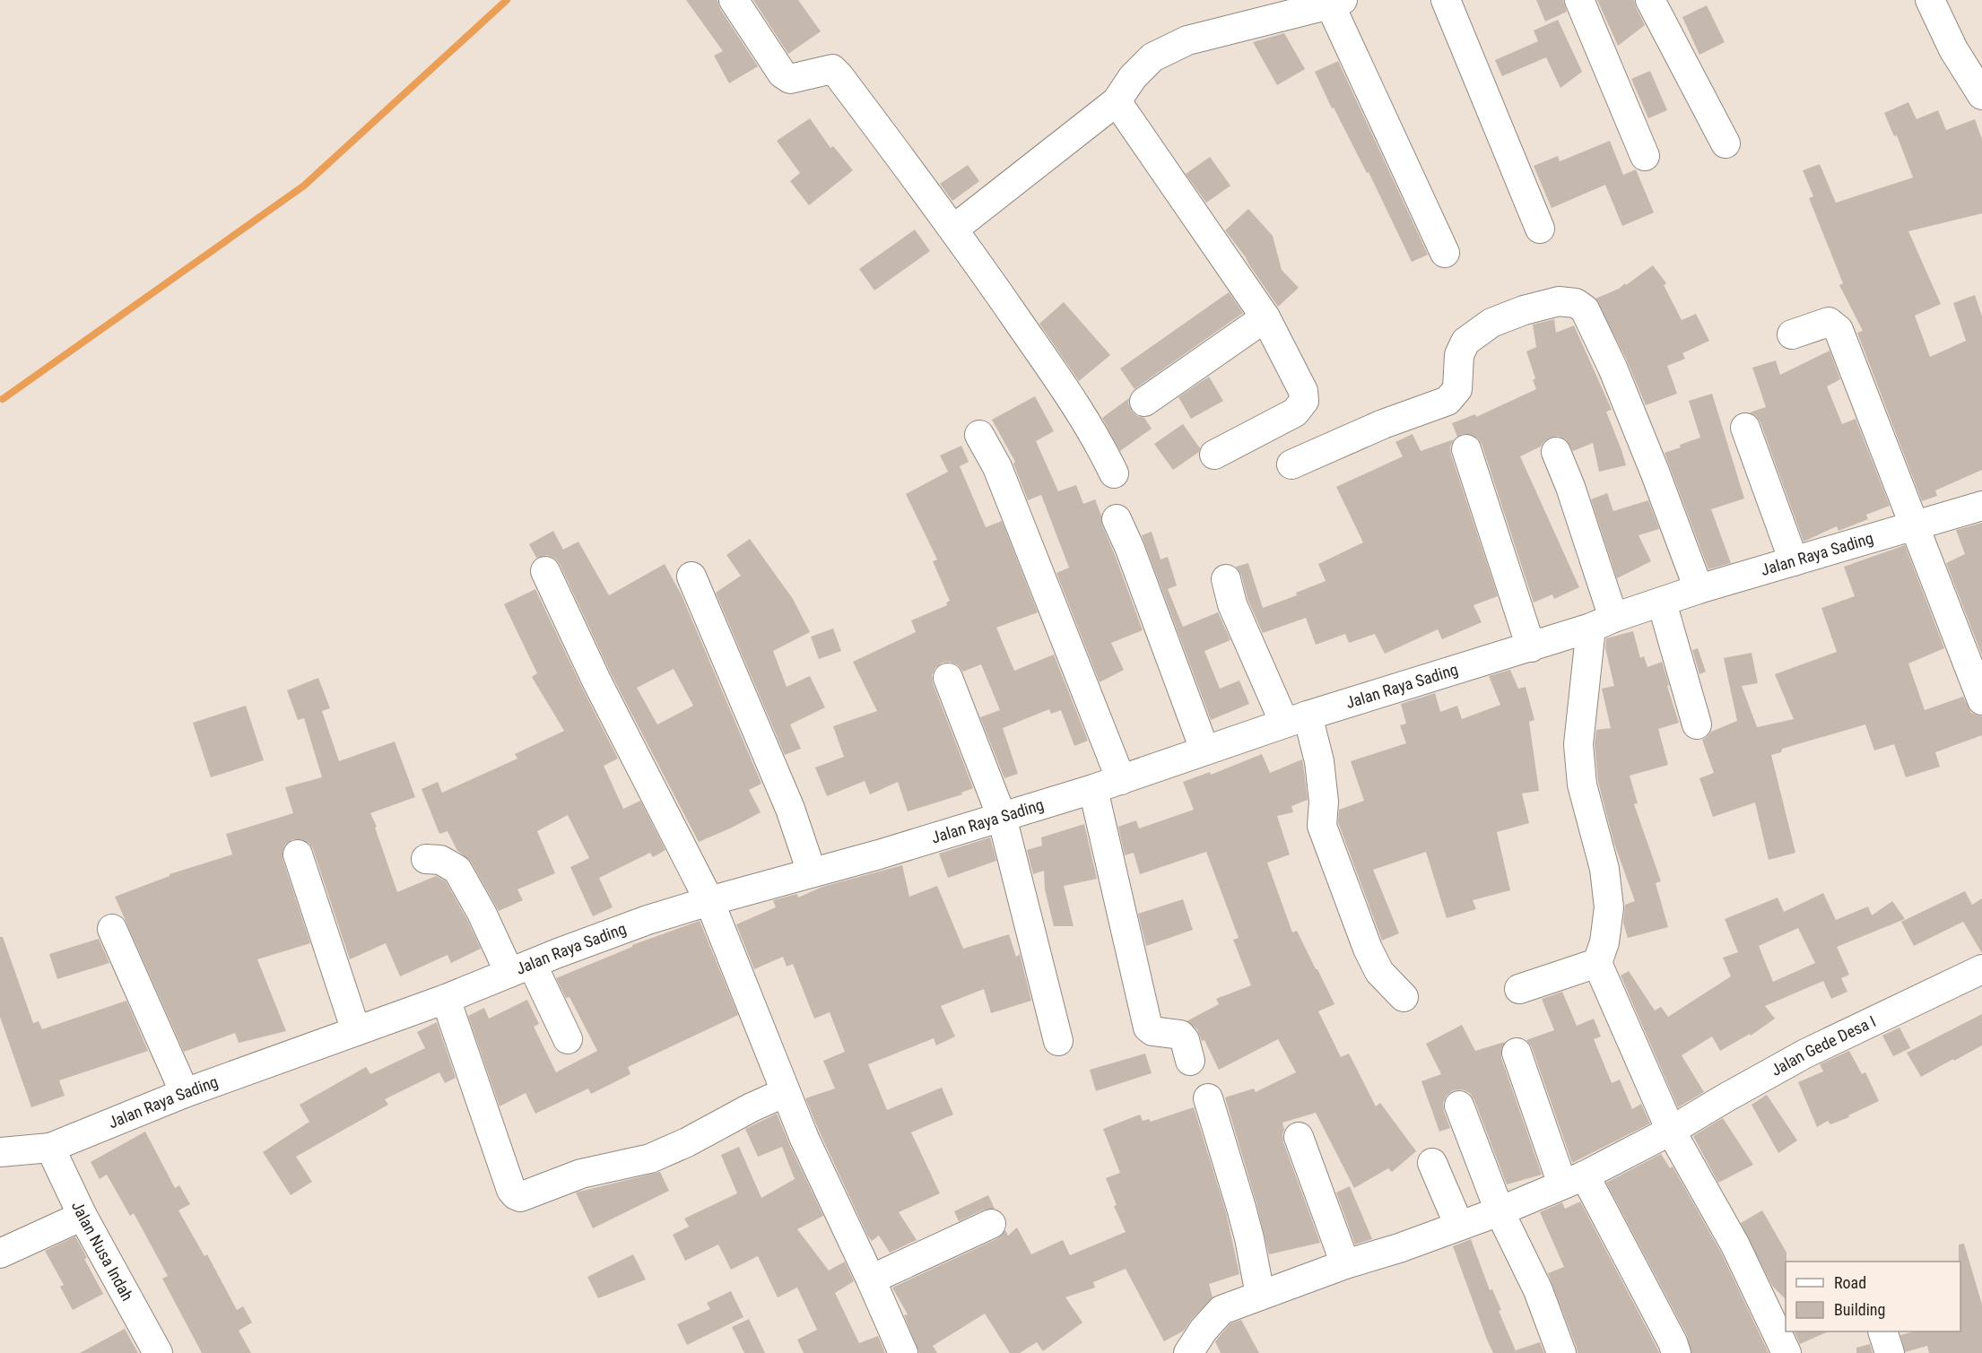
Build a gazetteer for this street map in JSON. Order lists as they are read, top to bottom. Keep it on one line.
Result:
{"streets":{"street":["Jalan Raya Sading","Jalan Gede Desa I","Jalan Nusa Indah"]},"crossings":[["Jalan Raya Sading","Jalan Nusa Indah"]],"legend":["Road","Building"]}
